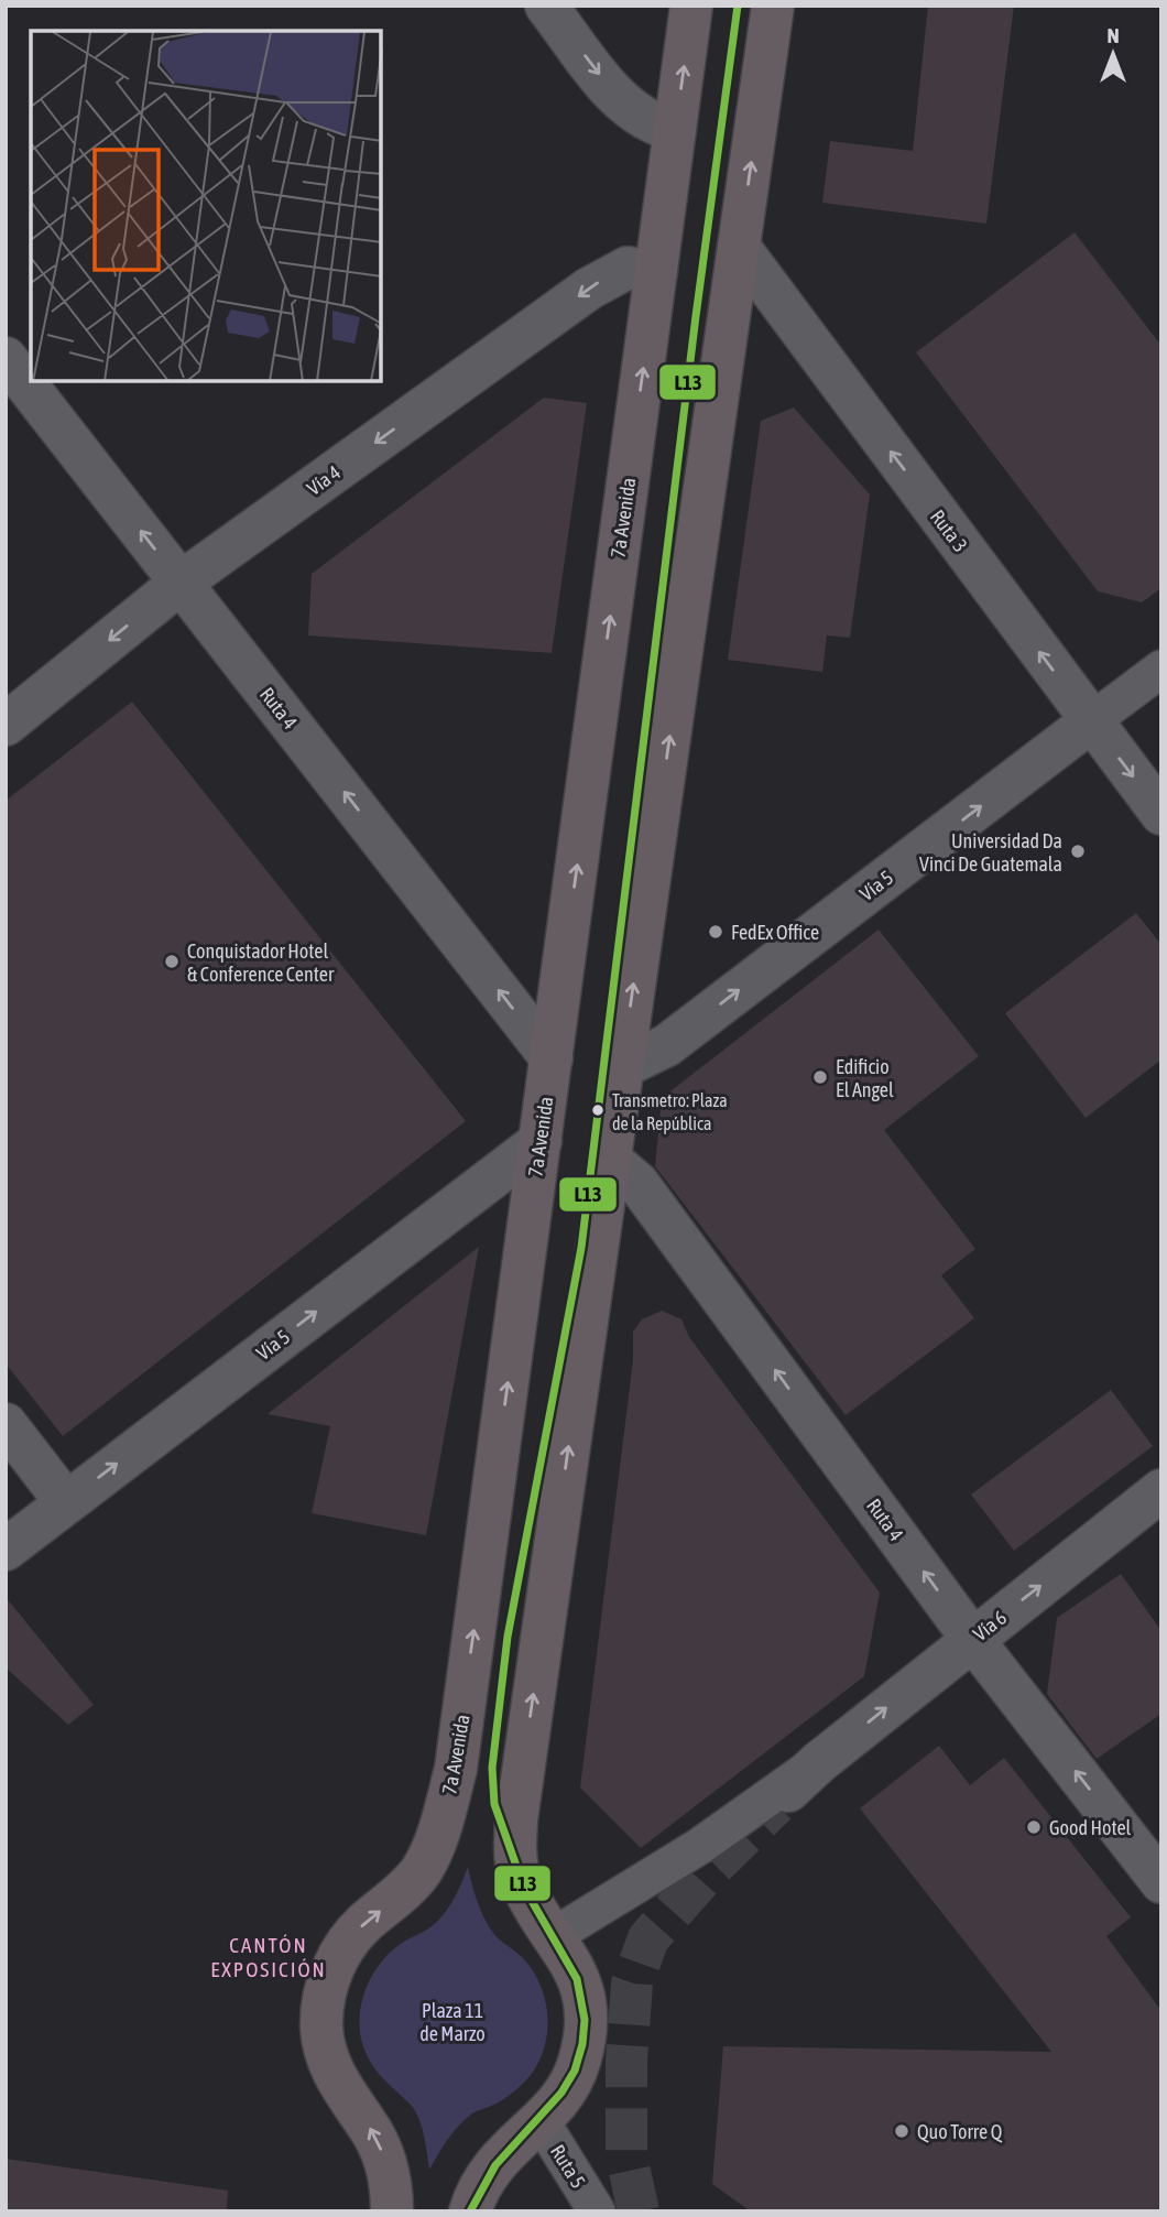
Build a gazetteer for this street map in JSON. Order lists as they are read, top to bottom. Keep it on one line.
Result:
{"streets":{"main road":["7a Avenida"],"street":["Vía 4","Ruta 3","Ruta 4","Vía 5","Vía 6","Ruta 5"]},"crossings":[["Vía 4","7a Avenida"],["Vía 4","Ruta 4"],["7a Avenida","Ruta 4"],["7a Avenida","Vía 5"],["Ruta 3","Vía 5"],["Ruta 4","Vía 6"]],"one_way":["Vía 4","Ruta 4","Vía 5","Vía 6"],"districts":["CANTÓN EXPOSICIÓN"],"parks":["Plaza 11 de Marzo"],"places":["Universidad Da Vinci De Guatemala","FedEx Office","Conquistador Hotel & Conference Center","Edificio El Angel","Transmetro: Plaza de la República","Good Hotel","Quo Torre Q"],"lines":["transit line L13"],"north":"top"}
